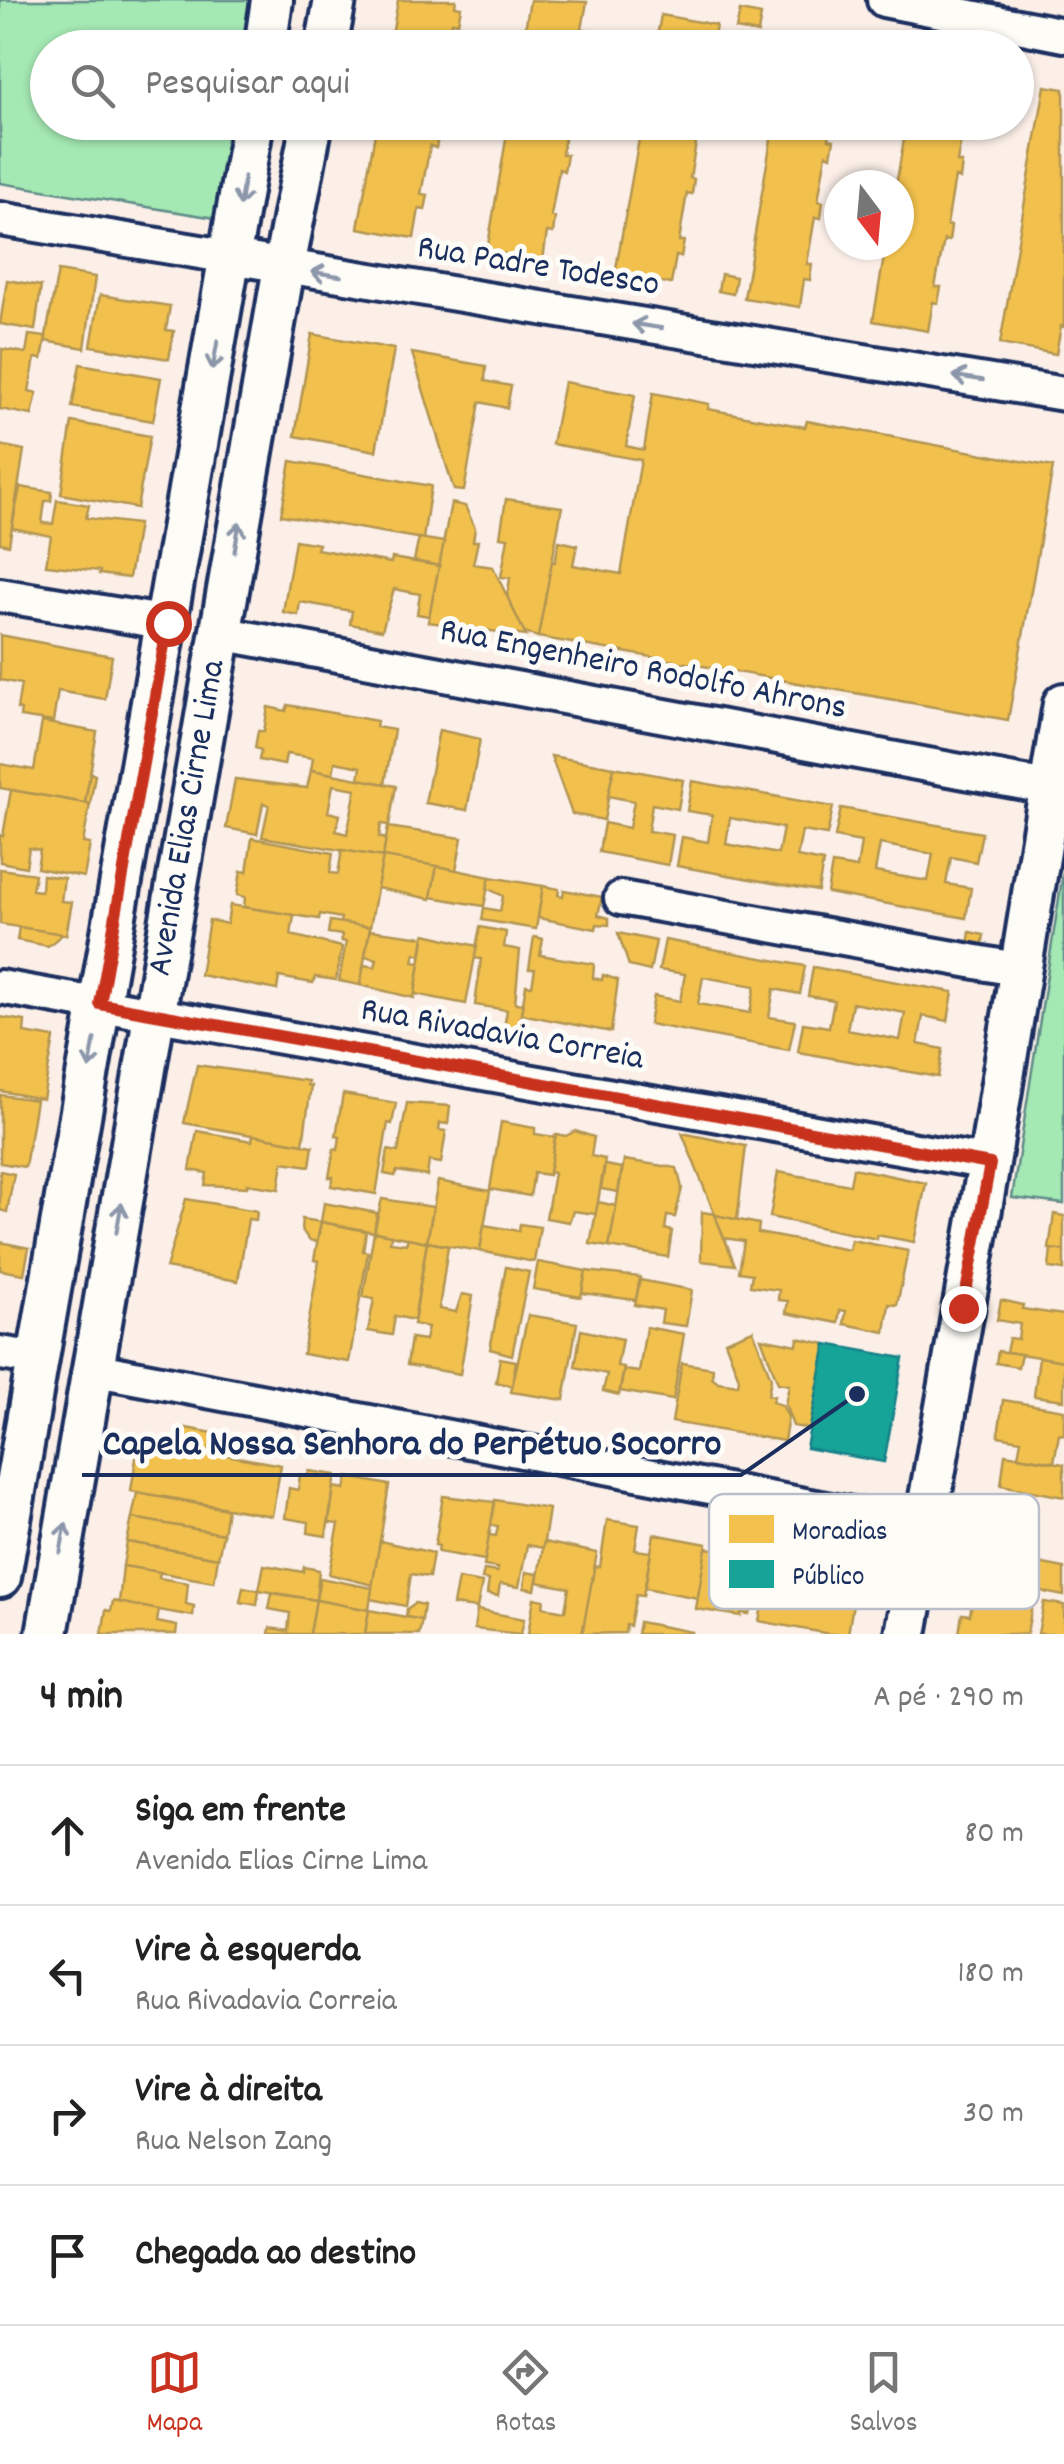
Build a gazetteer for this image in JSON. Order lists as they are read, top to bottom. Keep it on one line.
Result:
{"streets":{"street":["Rua Padre Todesco","Rua Engenheiro Rodolfo Ahrons","Avenida Elias Cirne Lima","Rua Rivadavia Correia"]},"crossings":[["Rua Padre Todesco","Avenida Elias Cirne Lima"],["Rua Engenheiro Rodolfo Ahrons","Avenida Elias Cirne Lima"],["Avenida Elias Cirne Lima","Rua Rivadavia Correia"]],"one_way":["Rua Padre Todesco"],"places":["Capela Nossa Senhora do Perpétuo Socorro"],"legend":["Moradias","Público"],"north":"bottom","page":{"search":"Pesquisar aqui","heading":["4 min","A pé · 290 m"],"list":[["Siga em frente","Avenida Elias Cirne Lima","80 m"],["Vire à esquerda","Rua Rivadavia Correia","180 m"],["Vire à direita","Rua Nelson Zang","30 m"],"Chegada ao destino"],"nav":["Mapa","Rotas","Salvos"]}}
